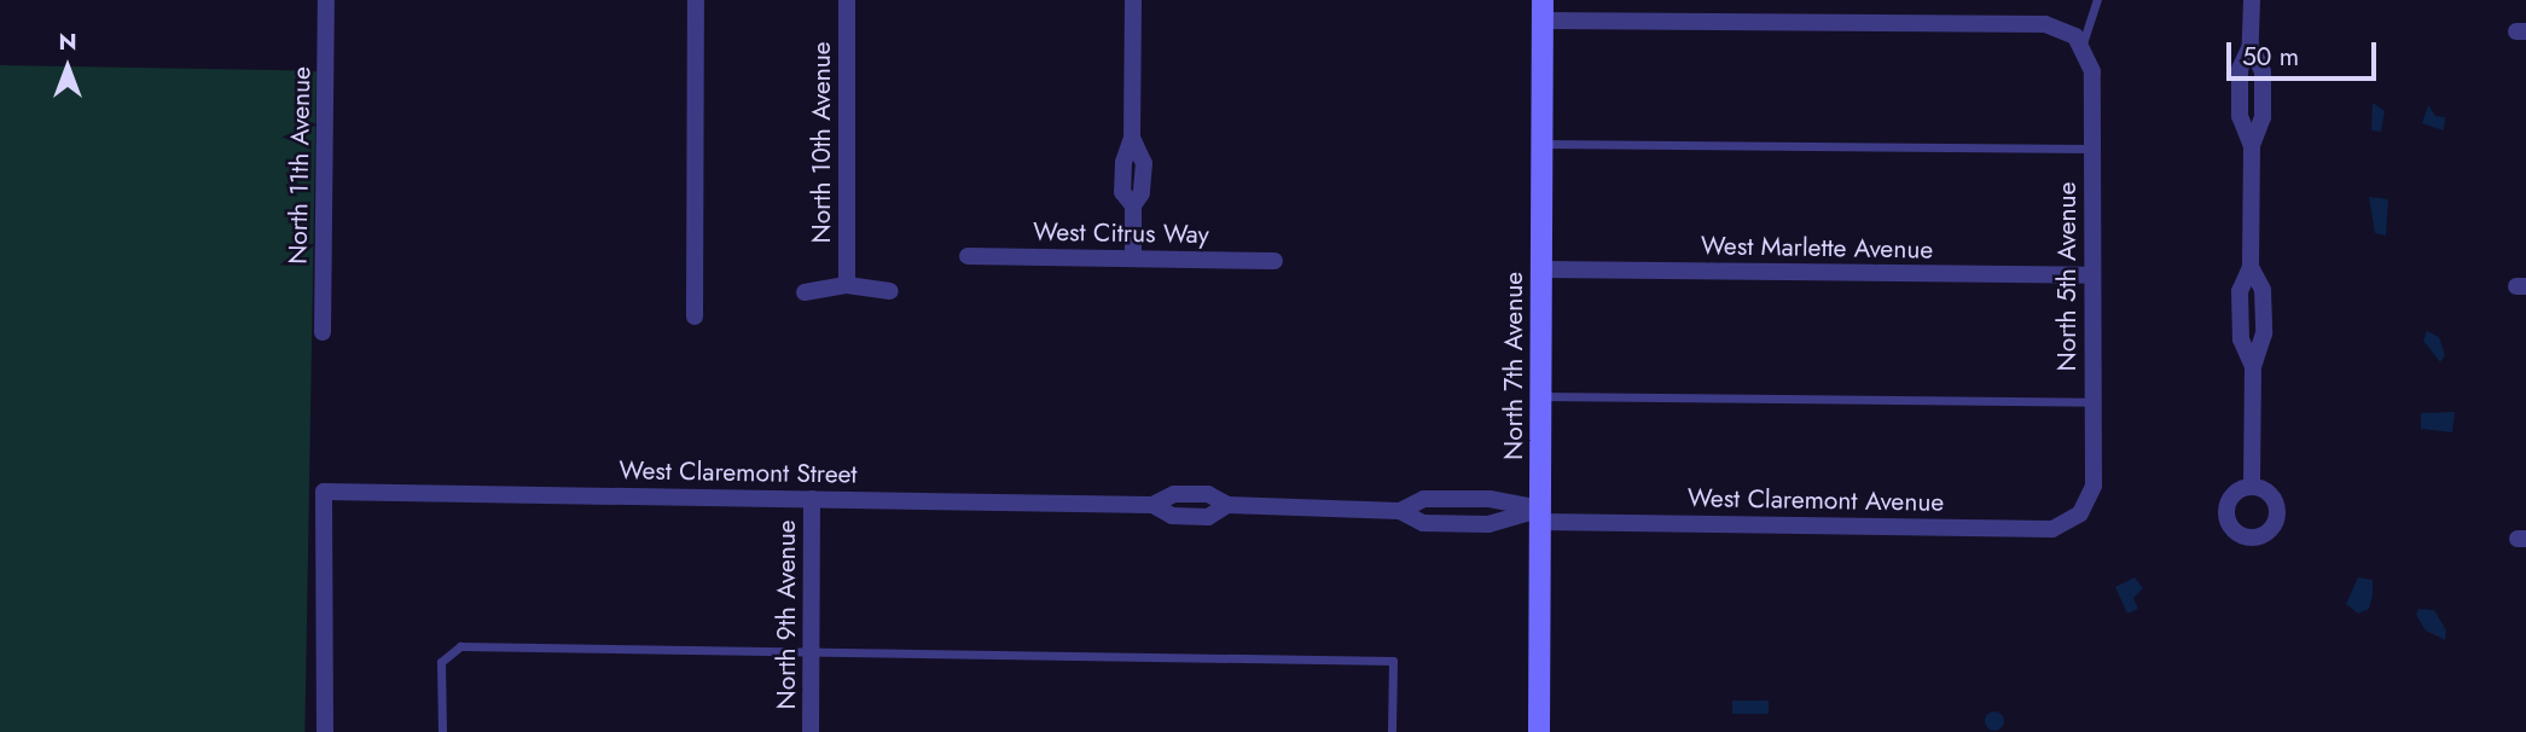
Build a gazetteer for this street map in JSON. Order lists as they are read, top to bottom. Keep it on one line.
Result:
{"streets":{"main road":["North 7th Avenue"],"street":["North 10th Avenue","North 11th Avenue","West Citrus Way","West Marlette Avenue","North 5th Avenue","West Claremont Street","West Claremont Avenue","North 9th Avenue"]},"crossings":[["West Marlette Avenue","North 5th Avenue"],["West Marlette Avenue","North 7th Avenue"],["North 5th Avenue","West Claremont Avenue"],["North 7th Avenue","West Claremont Street"],["North 7th Avenue","West Claremont Avenue"],["West Claremont Street","West Claremont Avenue"],["West Claremont Street","North 9th Avenue"]],"scale_bar":"50 m","north":"top"}
